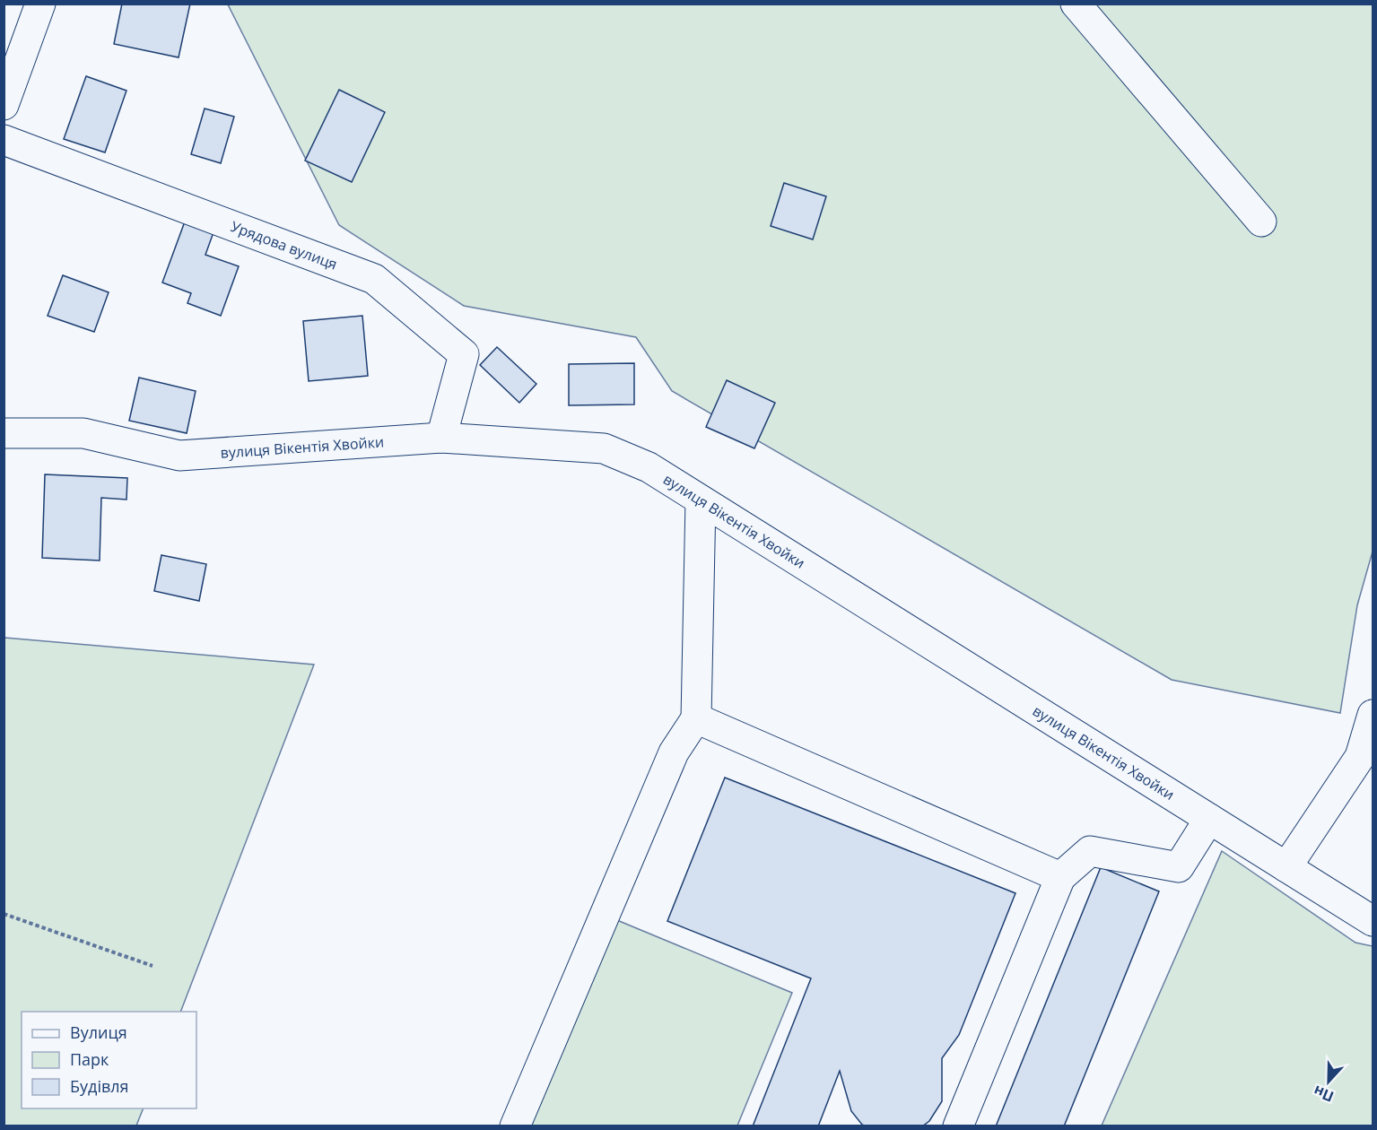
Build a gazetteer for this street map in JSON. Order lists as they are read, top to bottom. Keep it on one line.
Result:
{"streets":{"street":["Урядова вулиця","вулиця Вікентія Хвойки"]},"crossings":[["Урядова вулиця","вулиця Вікентія Хвойки"]],"legend":["Вулиця","Парк","Будівля"],"north":"bottom"}
